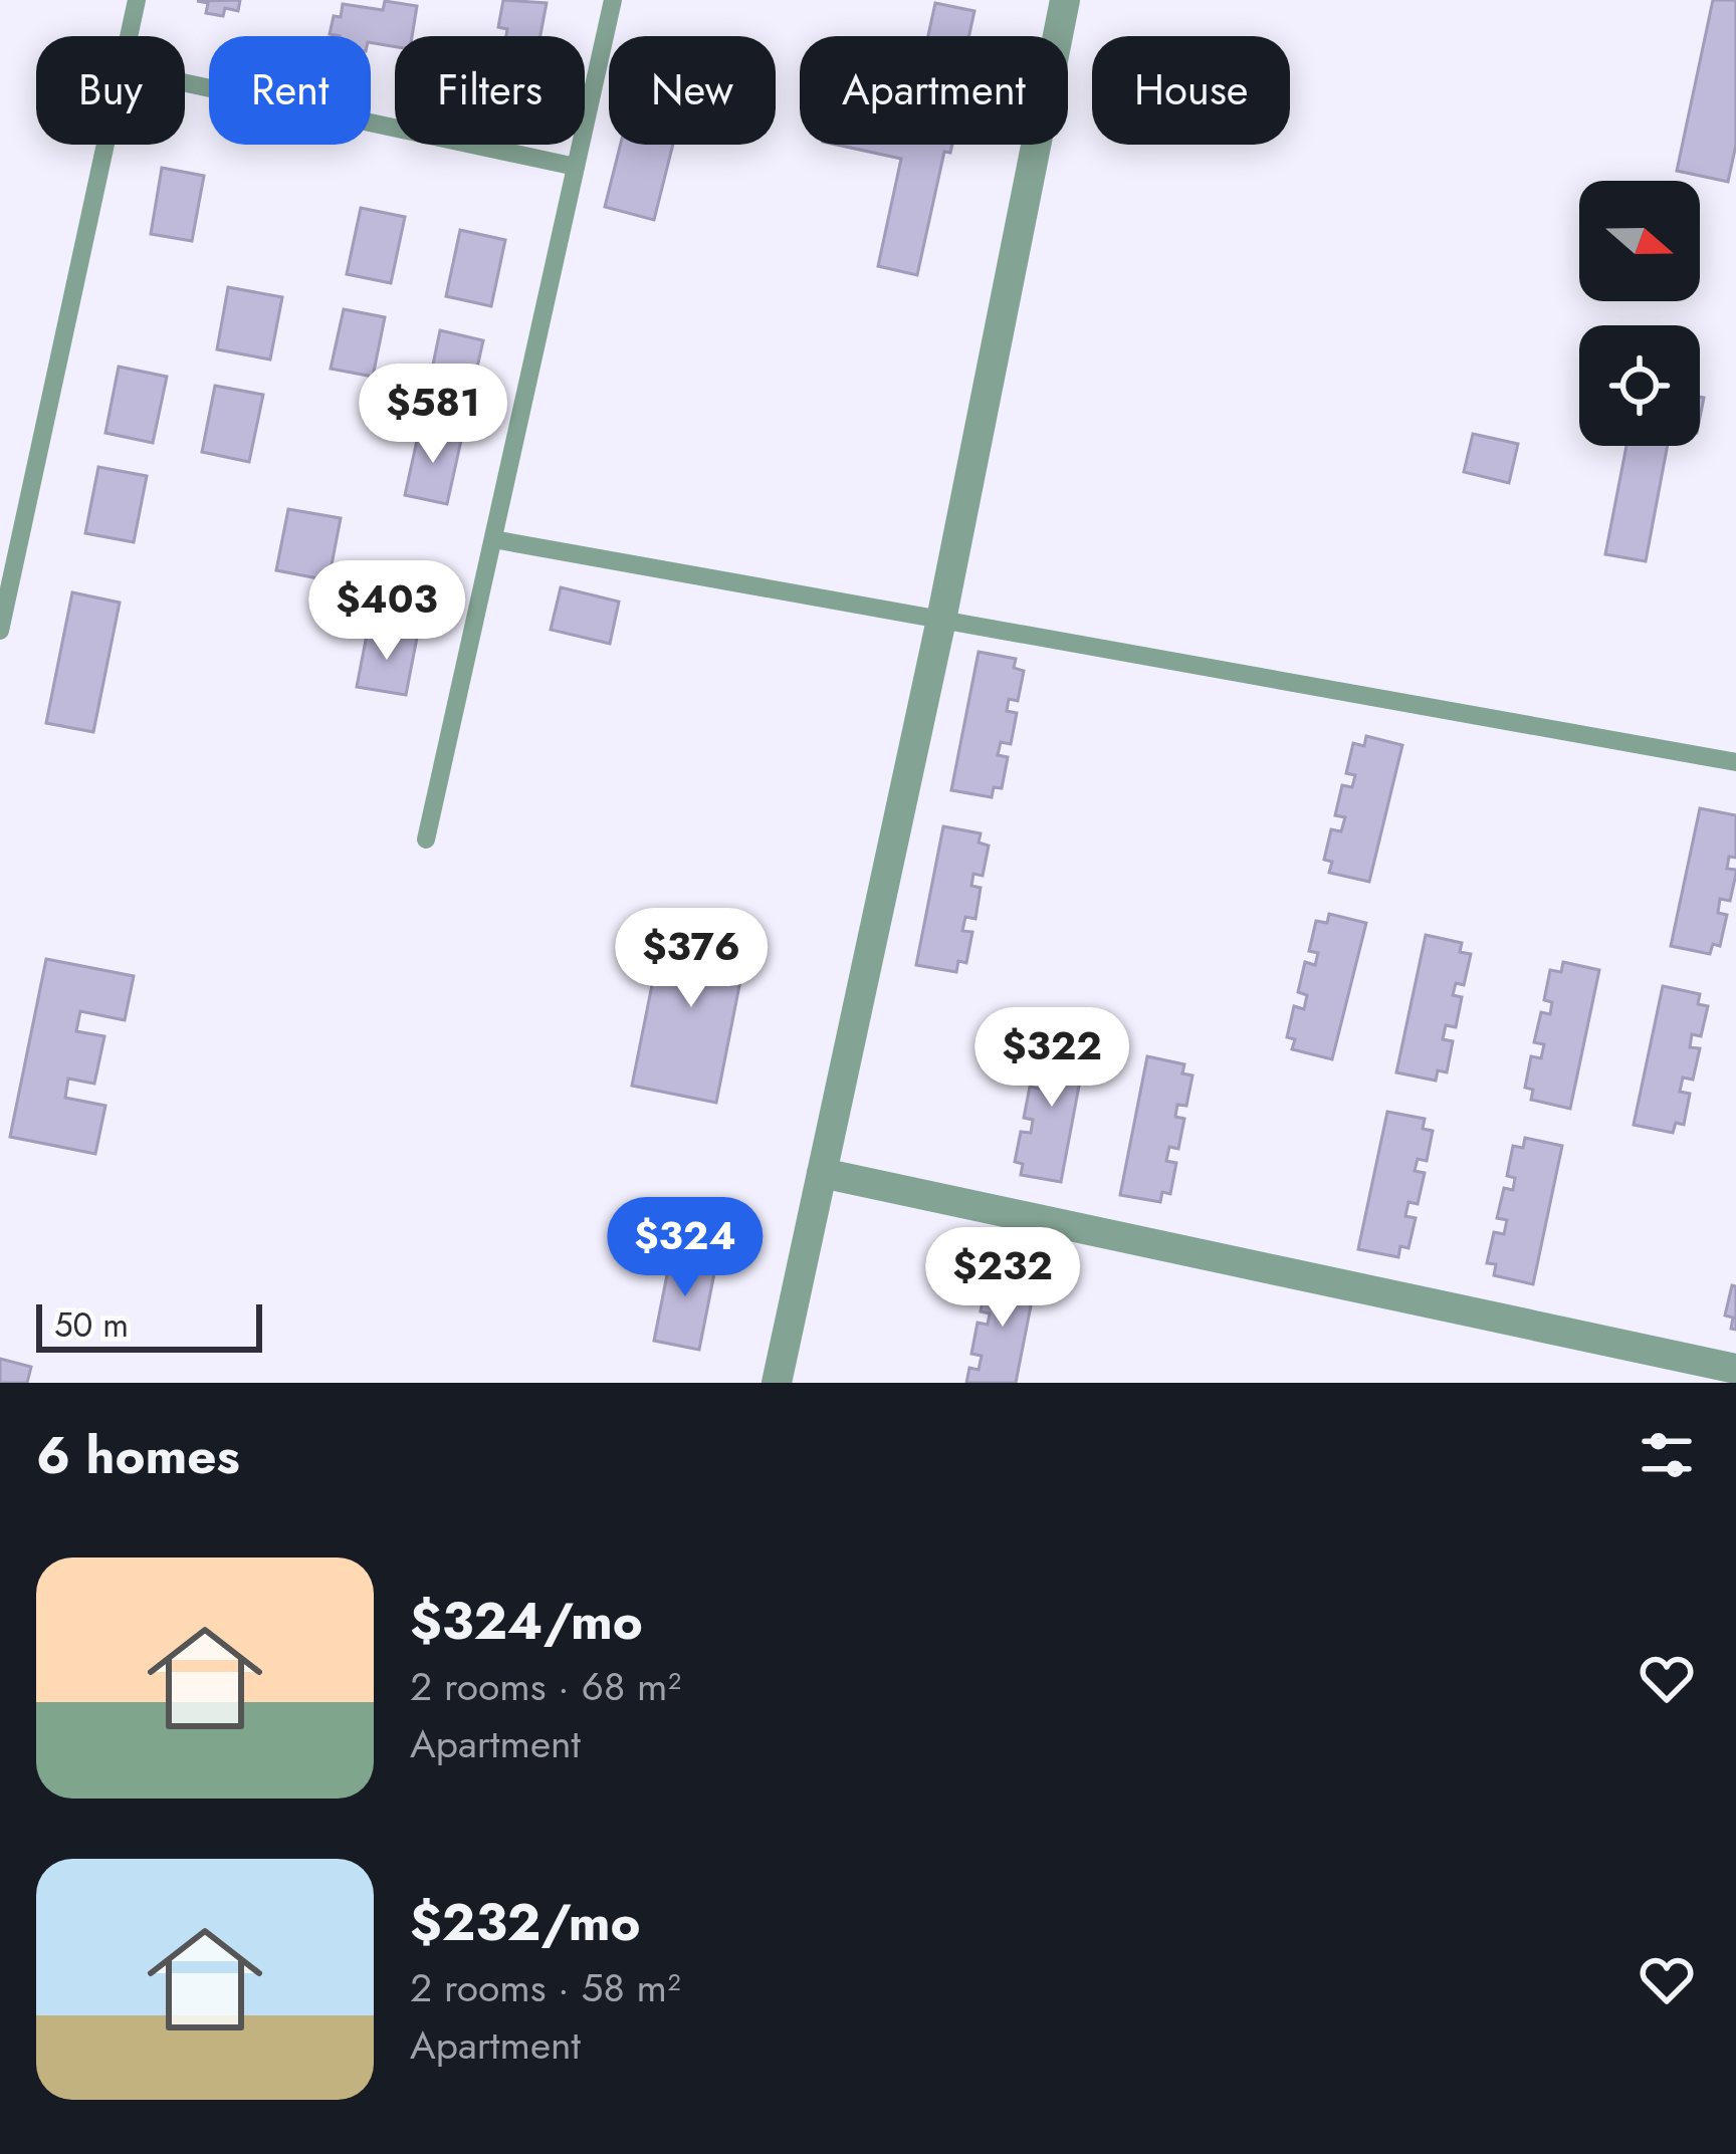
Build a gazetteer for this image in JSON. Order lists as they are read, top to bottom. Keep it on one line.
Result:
{"scale_bar":"50 m","north":"right","page":{"chip":["Buy","Rent","Filters","New","Apartment","House"],"price":["$581","$403","$376","$322","$324","$232"],"scale":"50 m","heading":"6 homes","list":[{"name":"$324/mo","note":"2 rooms · 68 m² · Apartment"},{"name":"$232/mo","note":"2 rooms · 58 m² · Apartment"}]}}
